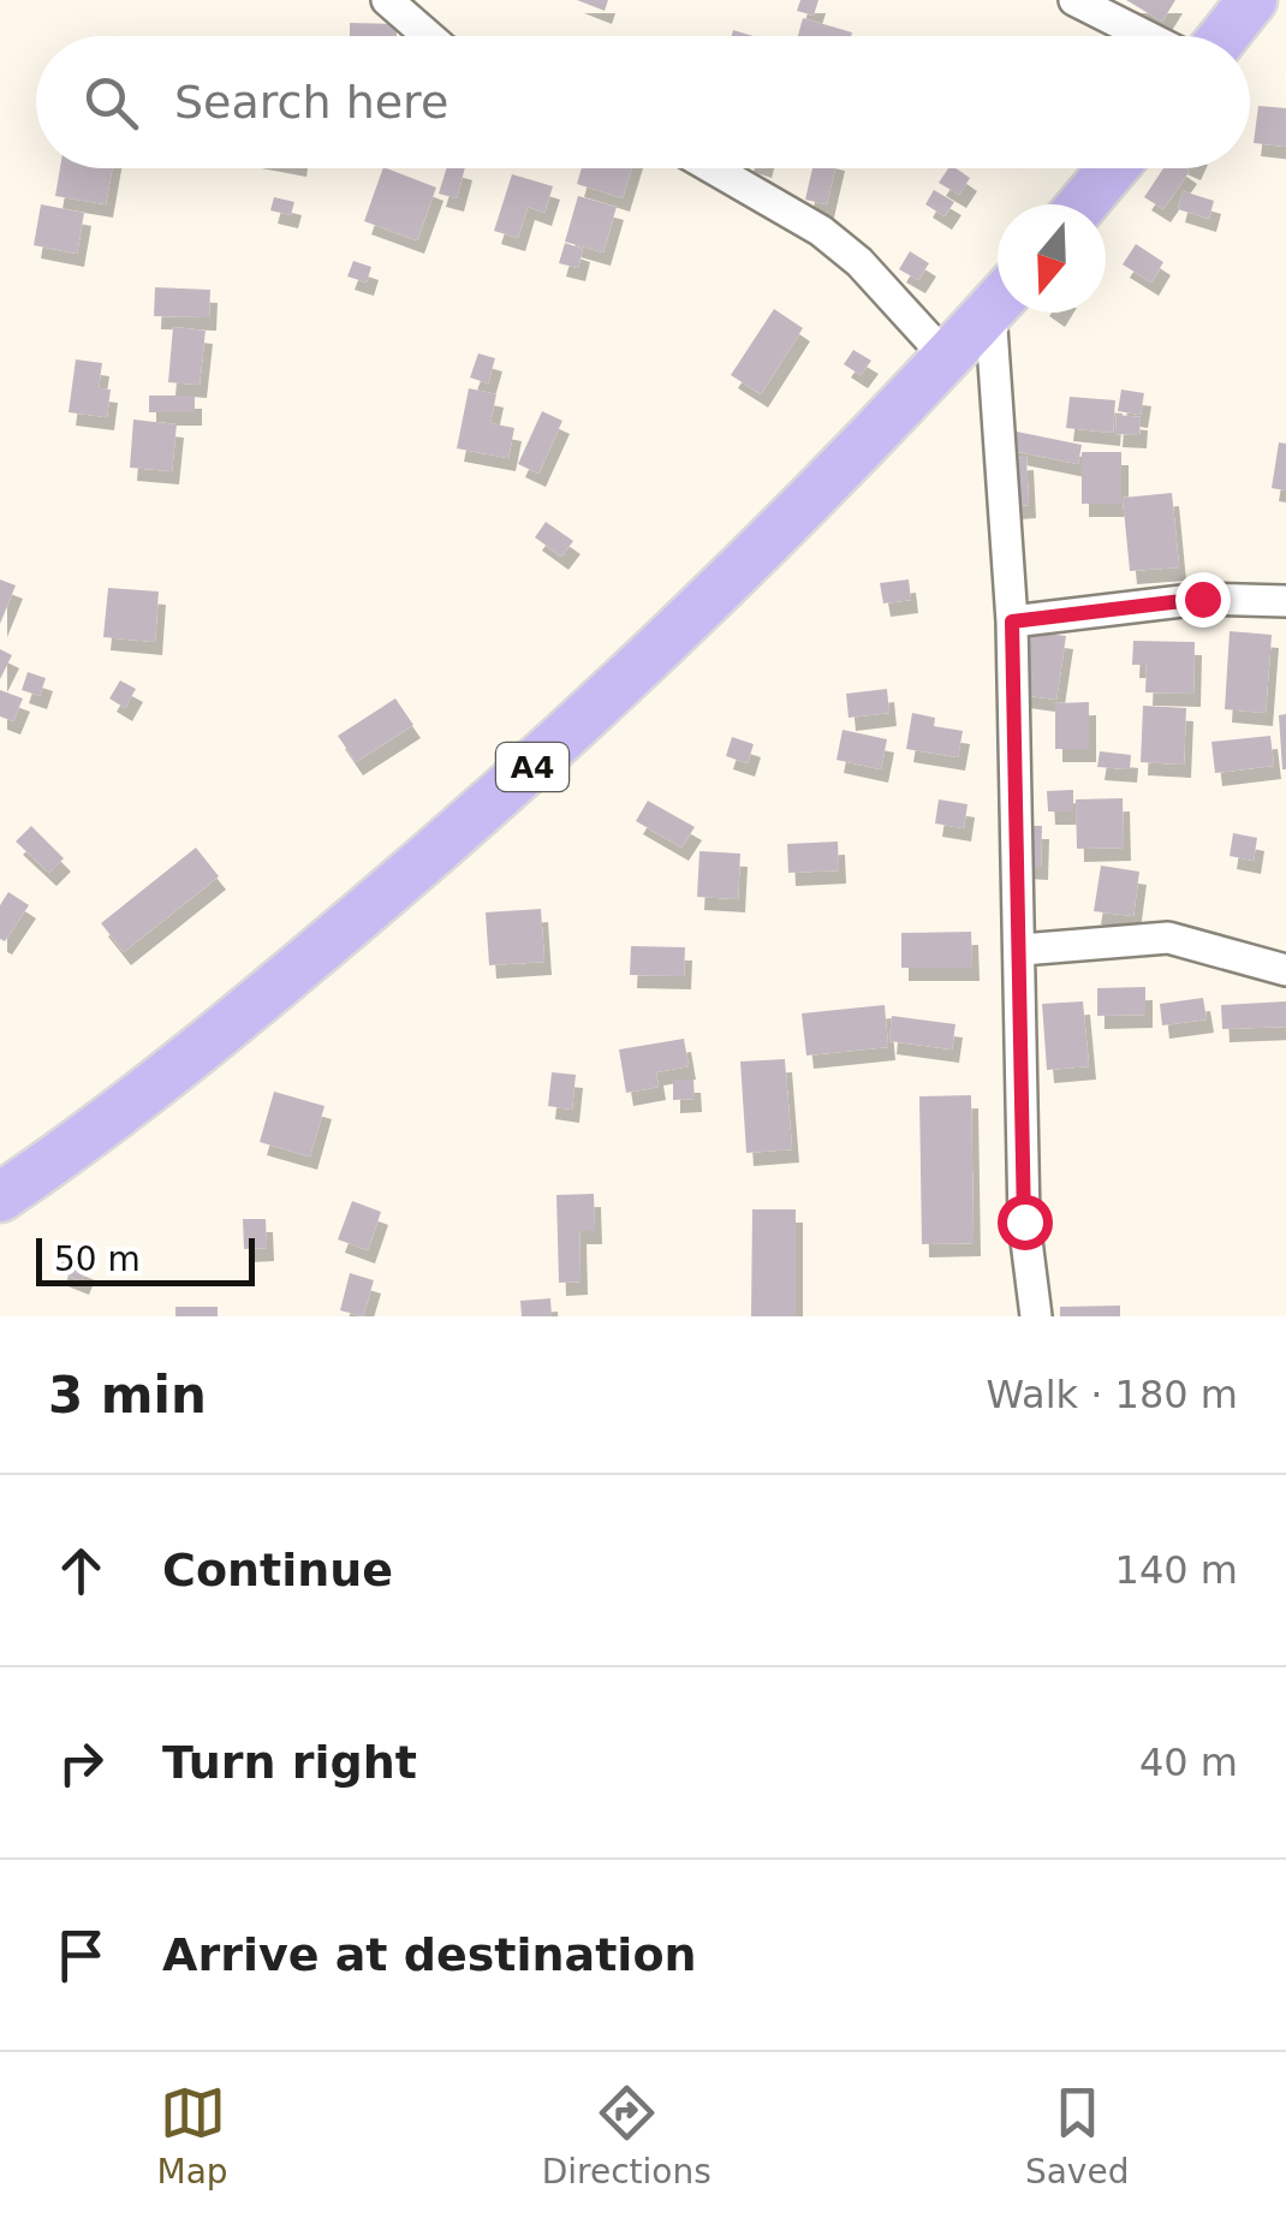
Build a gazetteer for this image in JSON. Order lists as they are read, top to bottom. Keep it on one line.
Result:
{"streets":{"highway":["A4"]},"scale_bar":"50 m","north":"bottom","page":{"search":"Search here","scale":"50 m","heading":["3 min","Walk · 180 m"],"list":[["Continue","140 m"],["Turn right","40 m"],"Arrive at destination"],"nav":["Map","Directions","Saved"]}}
